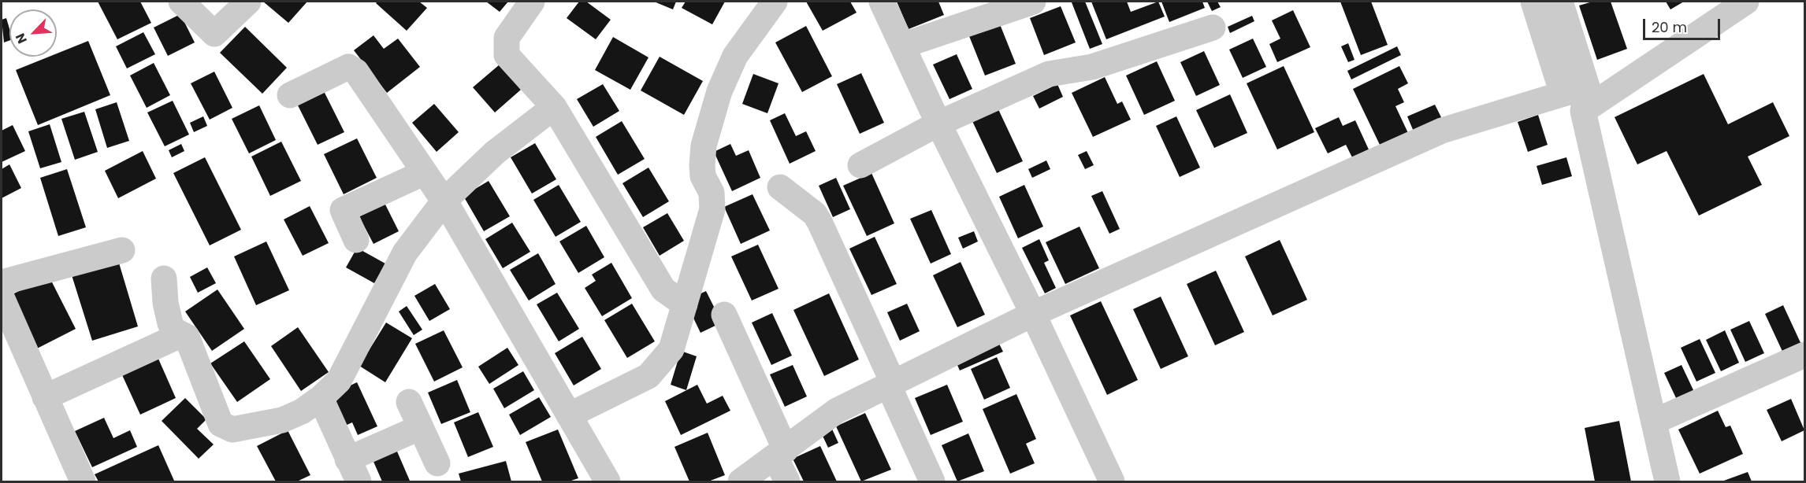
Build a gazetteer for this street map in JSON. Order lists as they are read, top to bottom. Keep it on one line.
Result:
{"scale_bar":"20 m","north":"bottom left"}
